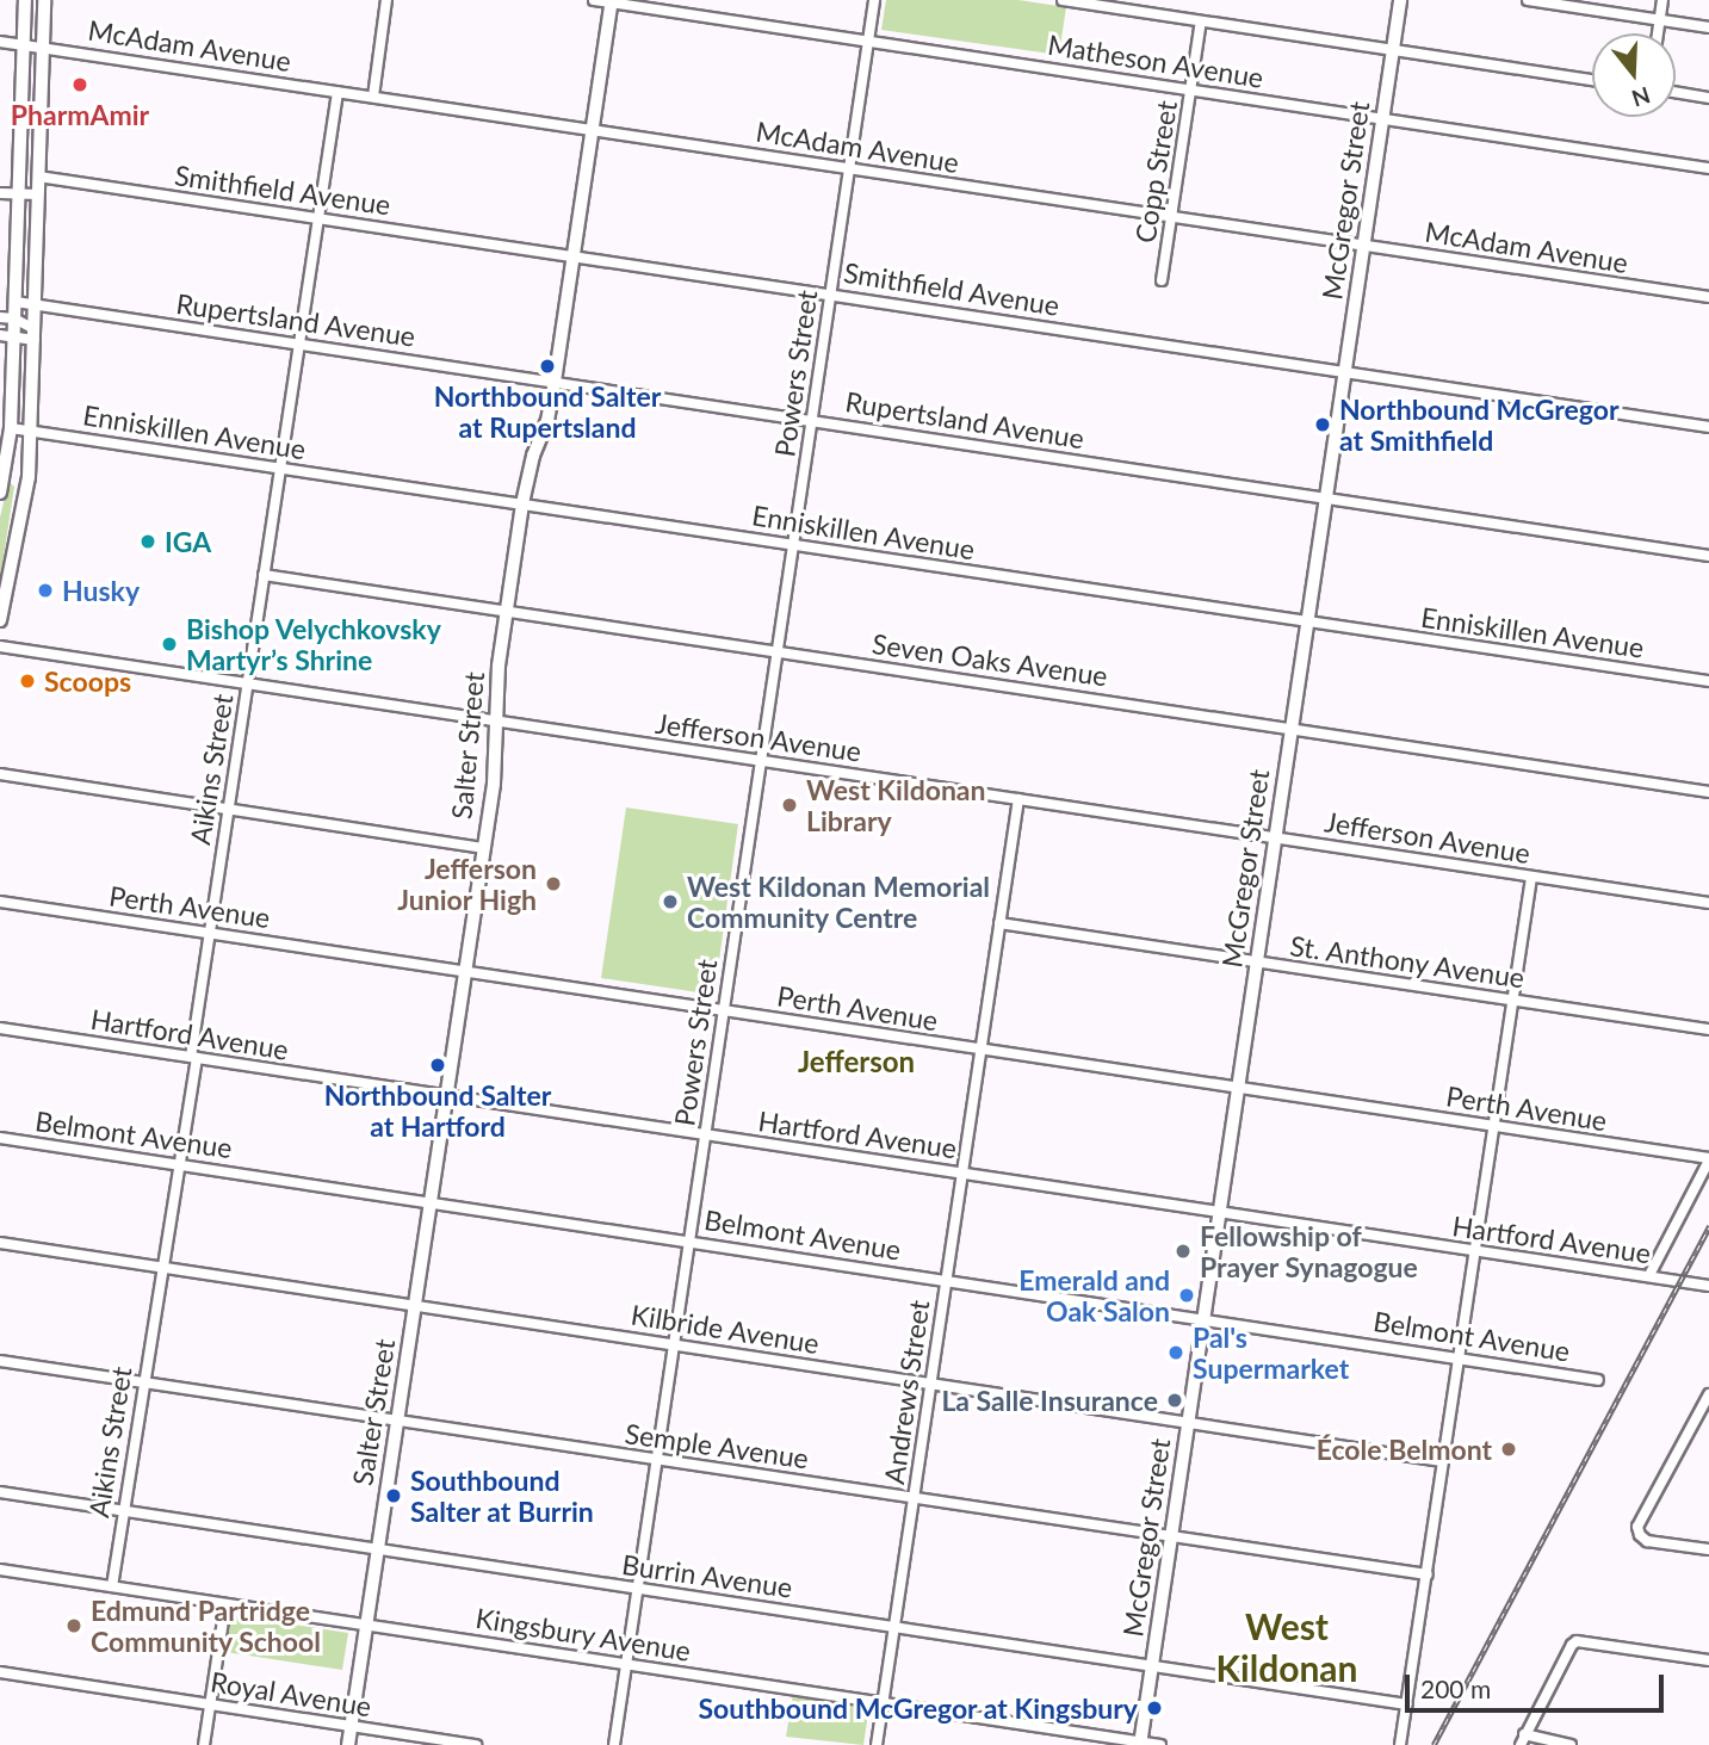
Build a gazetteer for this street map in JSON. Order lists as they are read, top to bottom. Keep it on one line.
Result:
{"streets":{"main road":["McGregor Street","Salter Street"],"street":["McAdam Avenue","Matheson Avenue","Copp Street","Smithfield Avenue","Rupertsland Avenue","Powers Street","Enniskillen Avenue","Seven Oaks Avenue","Jefferson Avenue","Aikins Street","Perth Avenue","St. Anthony Avenue","Hartford Avenue","Belmont Avenue","Kilbride Avenue","Andrews Street","Semple Avenue","Burrin Avenue","Kingsbury Avenue","Royal Avenue"]},"crossings":[["McAdam Avenue","Copp Street"],["McAdam Avenue","McGregor Street"],["McAdam Avenue","Powers Street"],["McAdam Avenue","Salter Street"],["McAdam Avenue","Aikins Street"],["Matheson Avenue","Copp Street"],["Matheson Avenue","McGregor Street"],["Matheson Avenue","Powers Street"],["Matheson Avenue","Salter Street"],["Smithfield Avenue","McGregor Street"],["Smithfield Avenue","Powers Street"],["Smithfield Avenue","Salter Street"],["Smithfield Avenue","Aikins Street"],["McGregor Street","Rupertsland Avenue"],["McGregor Street","Enniskillen Avenue"],["McGregor Street","Seven Oaks Avenue"],["McGregor Street","Jefferson Avenue"],["McGregor Street","Perth Avenue"],["McGregor Street","St. Anthony Avenue"],["McGregor Street","Hartford Avenue"],["McGregor Street","Belmont Avenue"],["McGregor Street","Kilbride Avenue"],["McGregor Street","Semple Avenue"],["McGregor Street","Burrin Avenue"],["McGregor Street","Kingsbury Avenue"],["Rupertsland Avenue","Powers Street"],["Rupertsland Avenue","Salter Street"],["Rupertsland Avenue","Aikins Street"],["Powers Street","Enniskillen Avenue"],["Powers Street","Seven Oaks Avenue"],["Powers Street","Jefferson Avenue"],["Powers Street","Perth Avenue"],["Powers Street","Hartford Avenue"],["Powers Street","Belmont Avenue"],["Powers Street","Kilbride Avenue"],["Powers Street","Semple Avenue"],["Powers Street","Burrin Avenue"],["Powers Street","Kingsbury Avenue"],["Enniskillen Avenue","Salter Street"],["Enniskillen Avenue","Aikins Street"],["Seven Oaks Avenue","Salter Street"],["Seven Oaks Avenue","Aikins Street"],["Jefferson Avenue","Salter Street"],["Jefferson Avenue","Aikins Street"],["Jefferson Avenue","Andrews Street"],["Salter Street","Perth Avenue"],["Salter Street","Hartford Avenue"],["Salter Street","Belmont Avenue"],["Salter Street","Kilbride Avenue"],["Salter Street","Semple Avenue"],["Salter Street","Burrin Avenue"],["Salter Street","Kingsbury Avenue"],["Salter Street","Royal Avenue"],["Aikins Street","Perth Avenue"],["Aikins Street","Hartford Avenue"],["Aikins Street","Belmont Avenue"],["Aikins Street","Kilbride Avenue"],["Aikins Street","Semple Avenue"],["Aikins Street","Burrin Avenue"],["Aikins Street","Kingsbury Avenue"],["Perth Avenue","Andrews Street"],["St. Anthony Avenue","Andrews Street"],["Hartford Avenue","Andrews Street"],["Belmont Avenue","Andrews Street"],["Kilbride Avenue","Andrews Street"],["Andrews Street","Semple Avenue"],["Andrews Street","Burrin Avenue"],["Andrews Street","Kingsbury Avenue"]],"districts":["Jefferson","West Kildonan"],"places":["PharmAmir","Northbound Salter at Rupertsland","Northbound McGregor at Smithfield","IGA","Husky","Bishop Velychkovsky Martyr’s Shrine","Scoops","West Kildonan Library","Jefferson Junior High","West Kildonan Memorial Community Centre","Northbound Salter at Hartford","Fellowship of Prayer Synagogue","Emerald and Oak Salon","Pal's Supermarket","La Salle Insurance","École Belmont","Southbound Salter at Burrin","Edmund Partridge Community School","Southbound McGregor at Kingsbury"],"scale_bar":"200 m","north":"bottom"}
